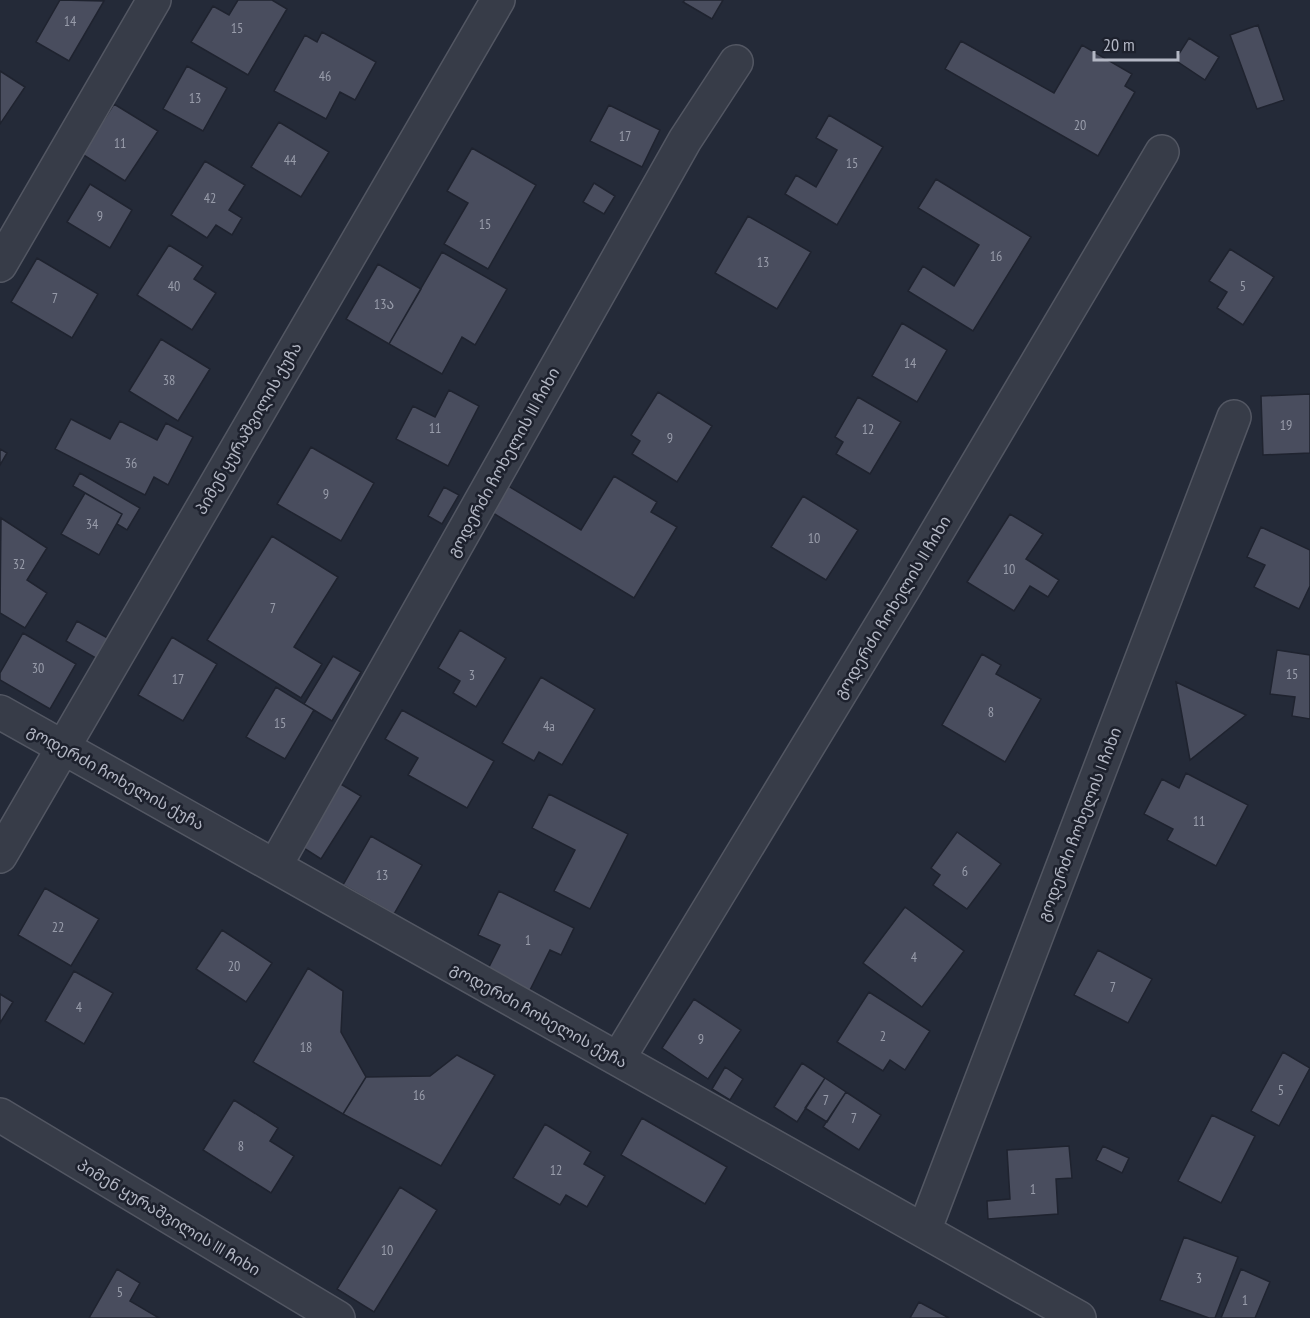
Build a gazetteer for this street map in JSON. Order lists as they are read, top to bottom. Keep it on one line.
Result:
{"streets":{"street":["პიმენ ყურაშვილის ქუჩა","გოდერძი ჩოხელის III ჩიხი","გოდერძი ჩოხელის II ჩიხი","გოდერძი ჩოხელის ქუჩა","გოდერძი ჩოხელის I ჩიხი","პიმენ ყურაშვილის III ჩიხი"]},"crossings":[["პიმენ ყურაშვილის ქუჩა","გოდერძი ჩოხელის ქუჩა"],["გოდერძი ჩოხელის III ჩიხი","გოდერძი ჩოხელის ქუჩა"],["გოდერძი ჩოხელის II ჩიხი","გოდერძი ჩოხელის ქუჩა"],["გოდერძი ჩოხელის ქუჩა","გოდერძი ჩოხელის I ჩიხი"]],"house_numbers":["14","15","46","13","20","17","11","44","15","42","9","15","16","13","40","5","7","13ა","14","38","19","11","12","9","36","9","34","10","32","10","7","30","15","3","17","8","15","4a","11","6","13","22","1","4","20","7","4","2","9","18","5","16","7","7","8","12","1","10","3","5","1"],"scale_bar":"20 m"}
